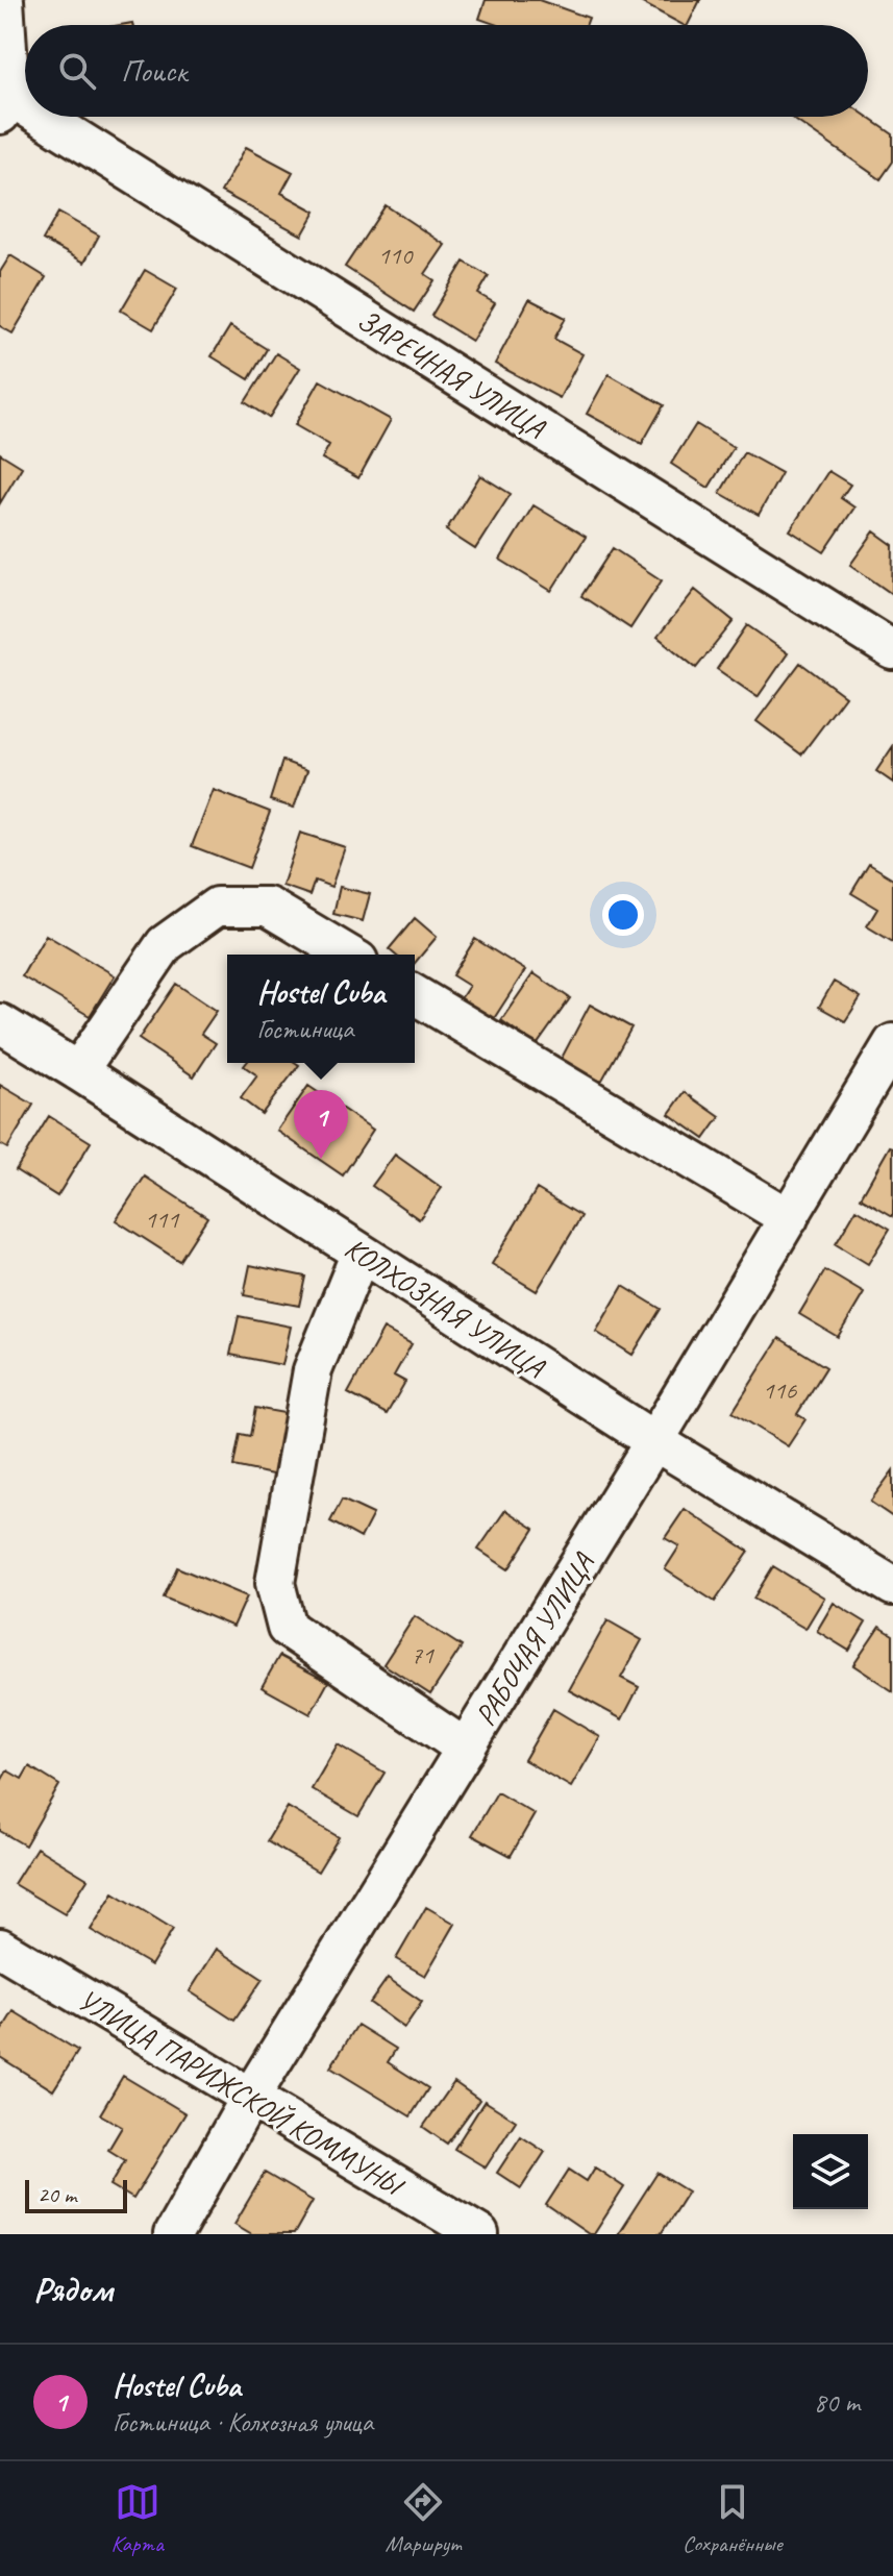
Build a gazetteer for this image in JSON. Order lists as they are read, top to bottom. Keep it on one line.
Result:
{"streets":{"street":["ЗАРЕЧНАЯ УЛИЦА","КОЛХОЗНАЯ УЛИЦА","РАБОЧАЯ УЛИЦА","УЛИЦА ПАРИЖСКОЙ КОММУНЫ"]},"crossings":[["КОЛХОЗНАЯ УЛИЦА","РАБОЧАЯ УЛИЦА"],["РАБОЧАЯ УЛИЦА","УЛИЦА ПАРИЖСКОЙ КОММУНЫ"]],"house_numbers":["110","111","116","71"],"scale_bar":"20 m","page":{"search":"Поиск","popup":["Hostel Cuba","Гостиница"],"pins":"1","scale":"20 m","heading":"Рядом","list":[{"mark":"1","name":"Hostel Cuba","note":"Гостиница · Колхозная улица","value":"80 m"}],"nav":["Карта","Маршрут","Сохранённые"]}}
